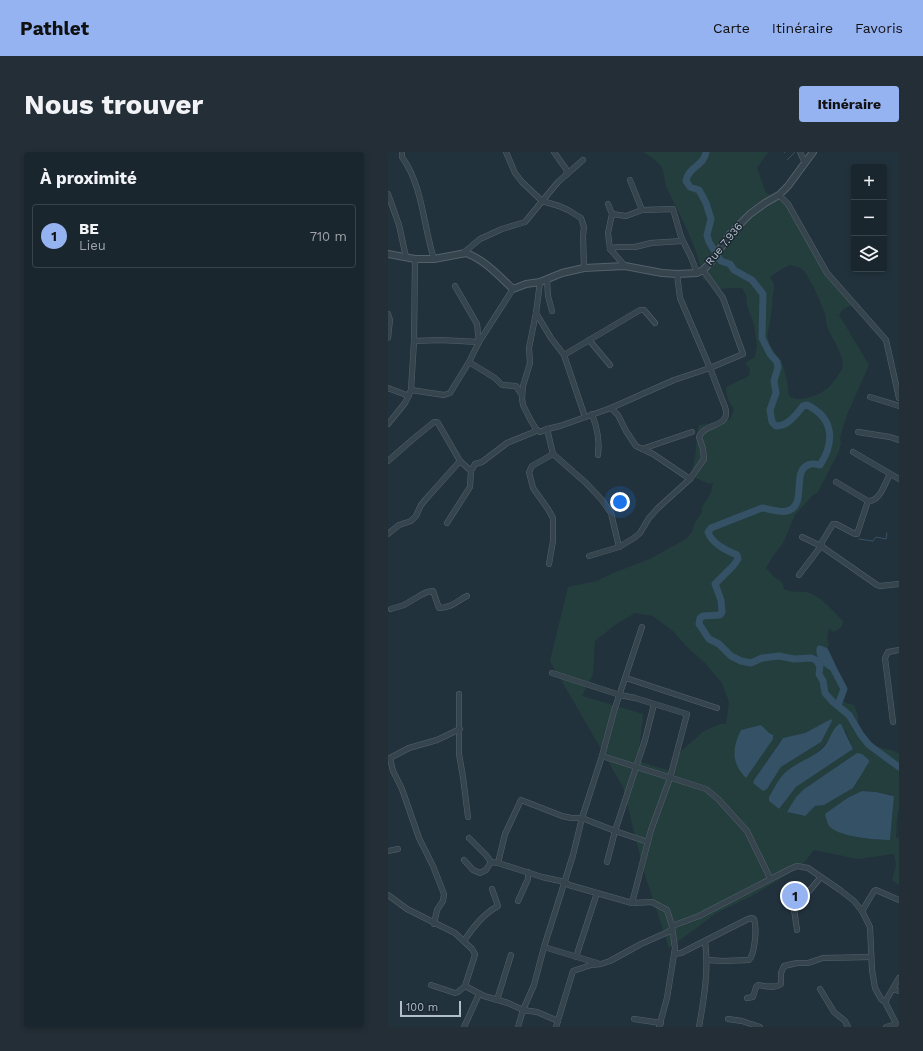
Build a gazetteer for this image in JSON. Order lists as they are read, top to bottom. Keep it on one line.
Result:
{"streets":{"street":["Rue 7.936"]},"scale_bar":"100 m","page":{"header":"Pathlet","nav":["Carte","Itinéraire","Favoris"],"buttons":"Itinéraire","title":"Nous trouver","heading":"À proximité","map_buttons":["+","−"],"list":[{"mark":"1","name":"BE","note":"Lieu","value":"710 m"}],"pins":"1","scale":"100 m"}}
